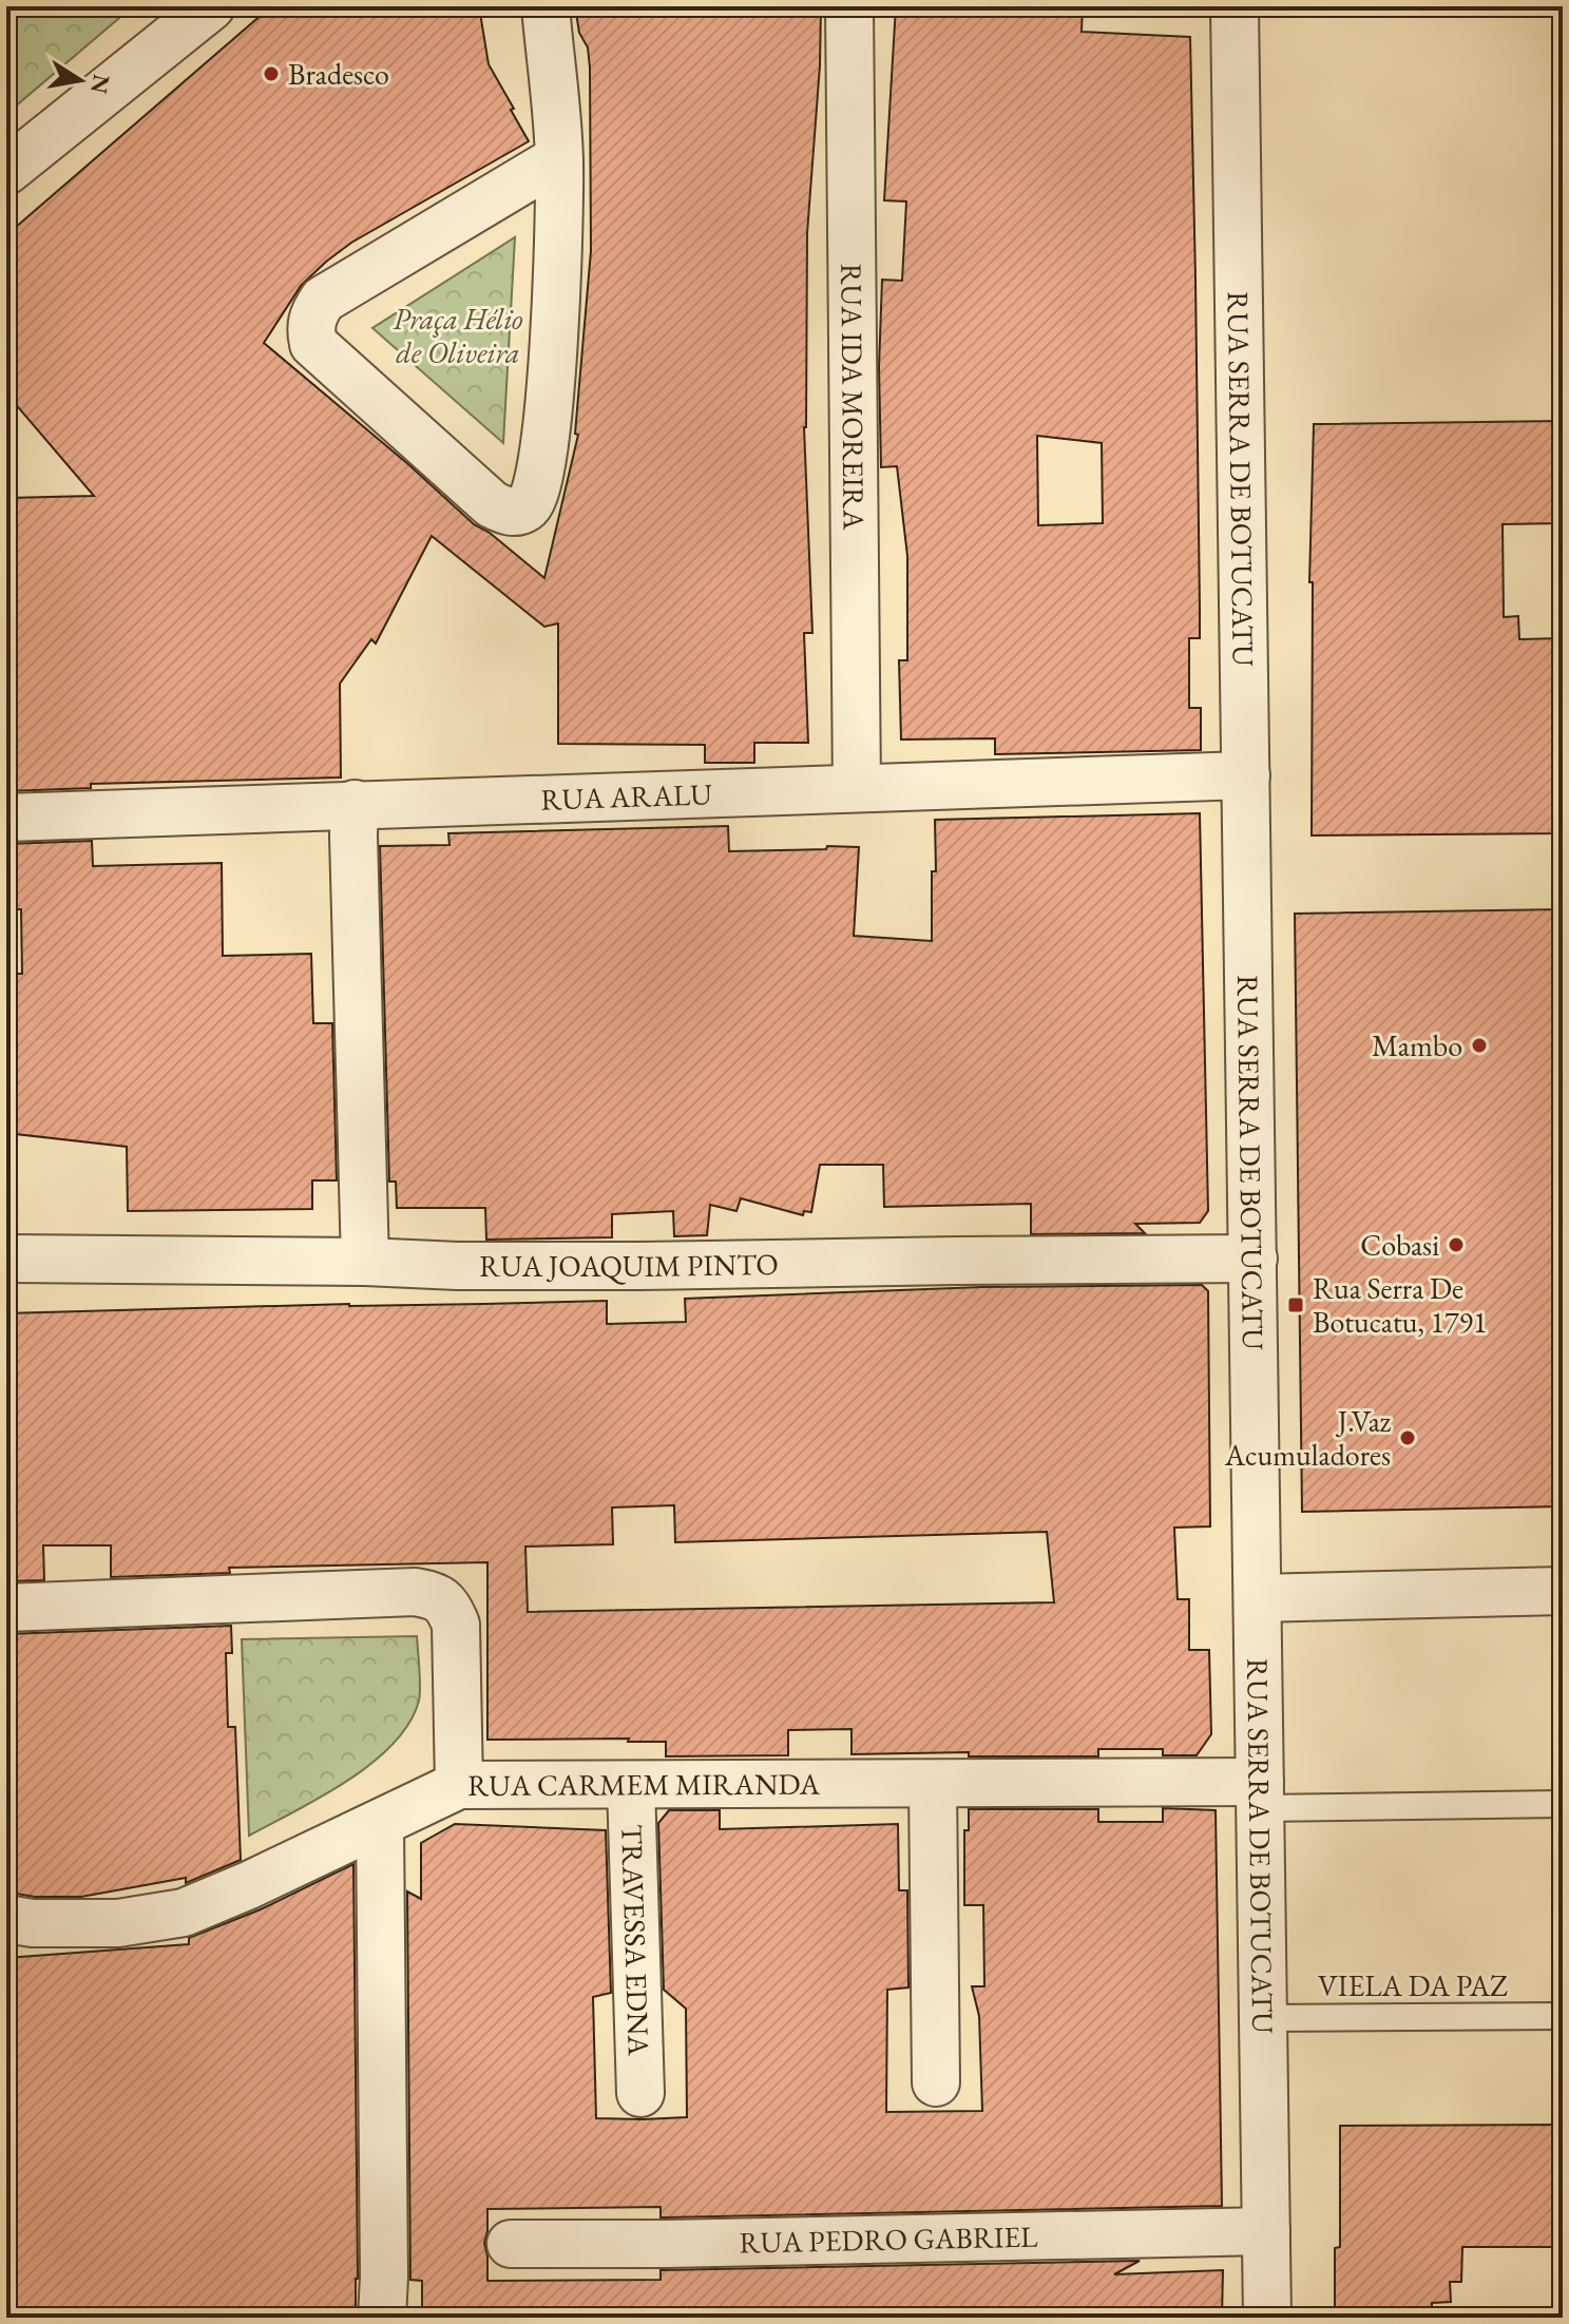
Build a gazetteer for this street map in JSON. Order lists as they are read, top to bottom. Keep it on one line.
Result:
{"streets":{"street":["RUA IDA MOREIRA","RUA SERRA DE BOTUCATU","RUA ARALU","RUA JOAQUIM PINTO","RUA CARMEM MIRANDA","TRAVESSA EDNA","RUA PEDRO GABRIEL"],"lane":["VIELA DA PAZ"]},"crossings":[["RUA IDA MOREIRA","RUA ARALU"],["RUA SERRA DE BOTUCATU","RUA ARALU"],["RUA SERRA DE BOTUCATU","RUA JOAQUIM PINTO"],["RUA SERRA DE BOTUCATU","RUA CARMEM MIRANDA"],["RUA SERRA DE BOTUCATU","VIELA DA PAZ"],["RUA SERRA DE BOTUCATU","RUA PEDRO GABRIEL"],["RUA CARMEM MIRANDA","TRAVESSA EDNA"]],"parks":["Praça Hélio de Oliveira"],"places":{"other":["Bradesco","Mambo","Cobasi","J.Vaz Acumuladores"],"transit":["Rua Serra De Botucatu, 1791"]},"north":"right"}
